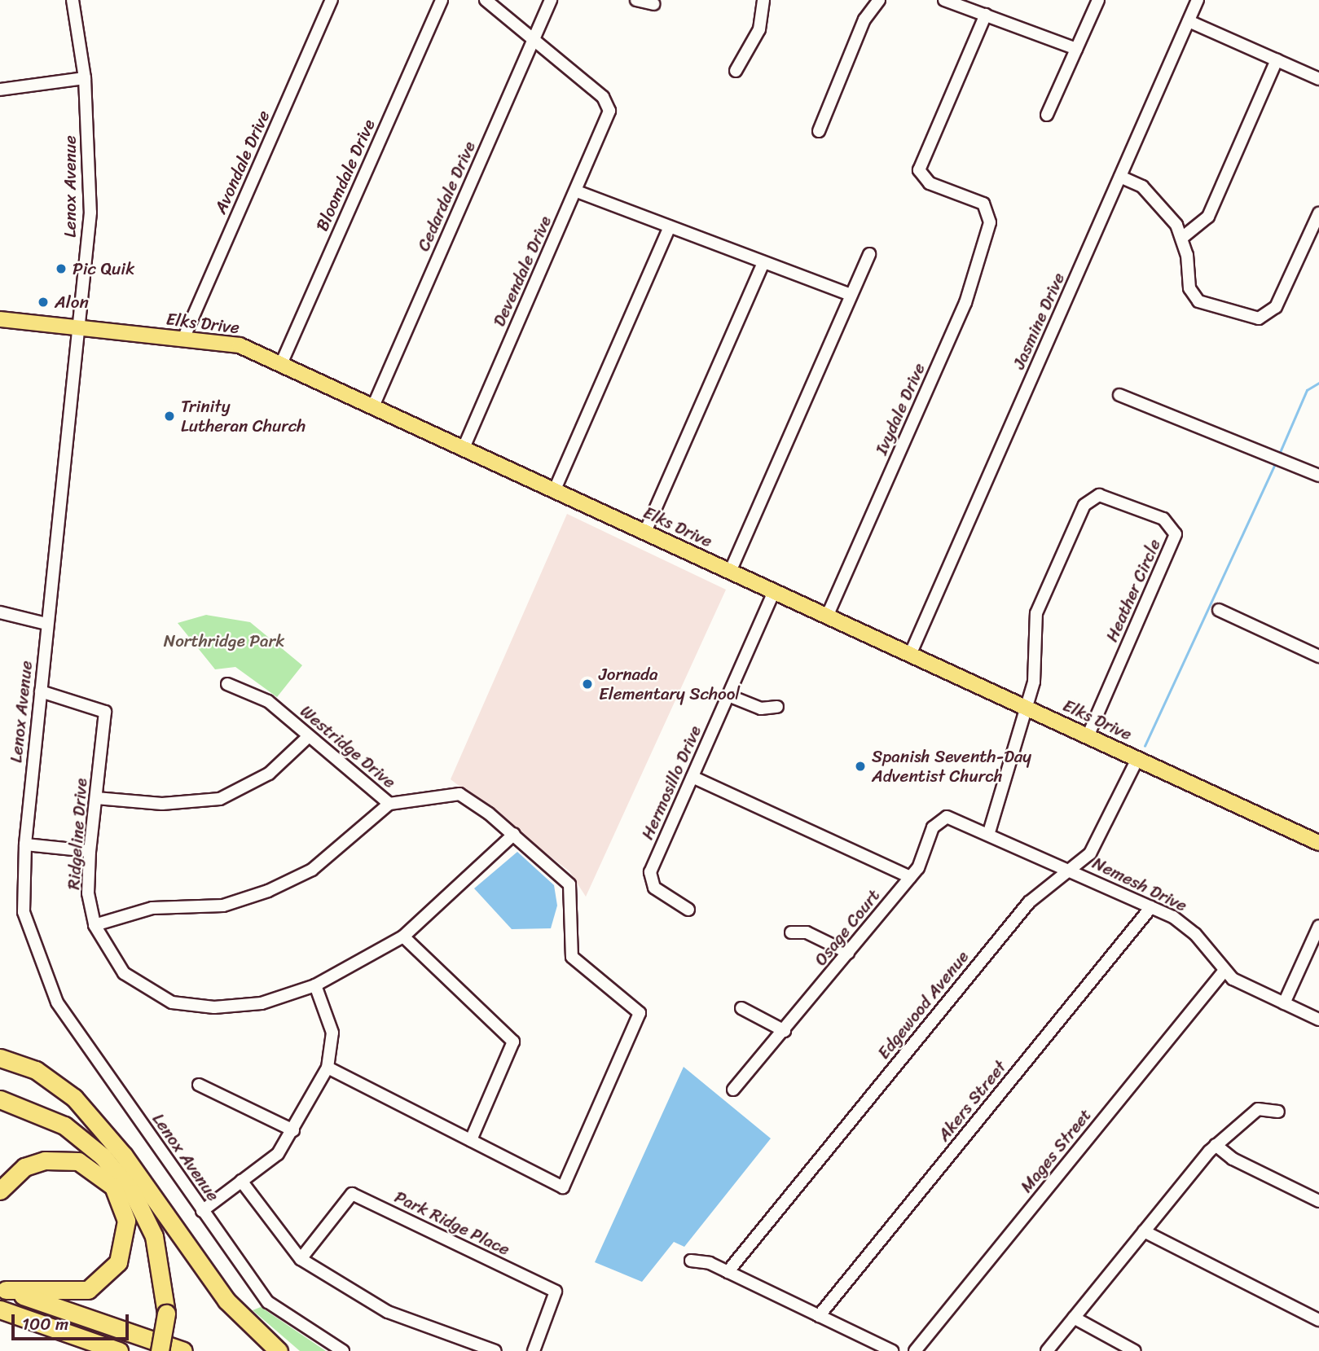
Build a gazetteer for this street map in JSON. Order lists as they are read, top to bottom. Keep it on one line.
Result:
{"streets":{"main road":["Elks Drive"],"street":["Avondale Drive","Bloomdale Drive","Lenox Avenue","Cedardale Drive","Devendale Drive","Jasmine Drive","Ivydale Drive","Heather Circle","Westridge Drive","Hermosillo Drive","Ridgeline Drive","Nemesh Drive","Osage Court","Edgewood Avenue","Akers Street","Mages Street","Park Ridge Place"]},"crossings":[["Avondale Drive","Elks Drive"],["Bloomdale Drive","Elks Drive"],["Lenox Avenue","Elks Drive"],["Lenox Avenue","Ridgeline Drive"],["Cedardale Drive","Devendale Drive"],["Cedardale Drive","Elks Drive"],["Devendale Drive","Elks Drive"],["Jasmine Drive","Elks Drive"],["Elks Drive","Ivydale Drive"],["Elks Drive","Heather Circle"],["Elks Drive","Hermosillo Drive"],["Elks Drive","Edgewood Avenue"],["Heather Circle","Nemesh Drive"],["Heather Circle","Osage Court"],["Westridge Drive","Ridgeline Drive"],["Nemesh Drive","Osage Court"],["Nemesh Drive","Edgewood Avenue"],["Nemesh Drive","Akers Street"],["Nemesh Drive","Mages Street"]],"parks":["Northridge Park"],"places":["Pic Quik","Alon","Trinity Lutheran Church","Jornada Elementary School","Spanish Seventh-Day Adventist Church"],"scale_bar":"100 m"}
